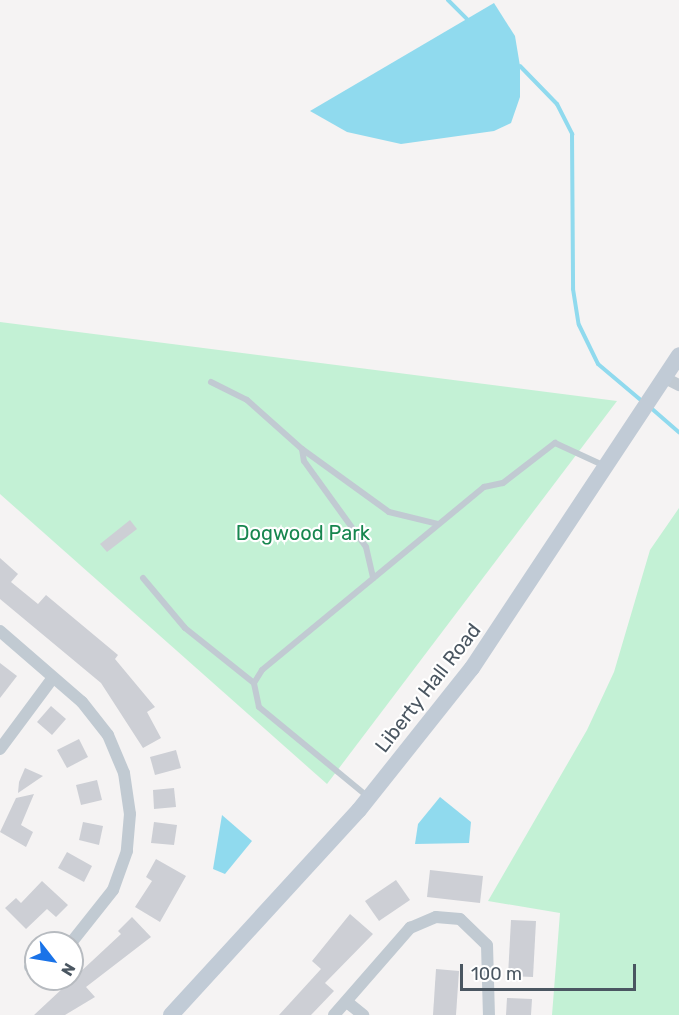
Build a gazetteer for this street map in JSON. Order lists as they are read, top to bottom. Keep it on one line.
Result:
{"streets":{"main road":["Liberty Hall Road"]},"parks":["Dogwood Park"],"scale_bar":"100 m","north":"bottom right"}
